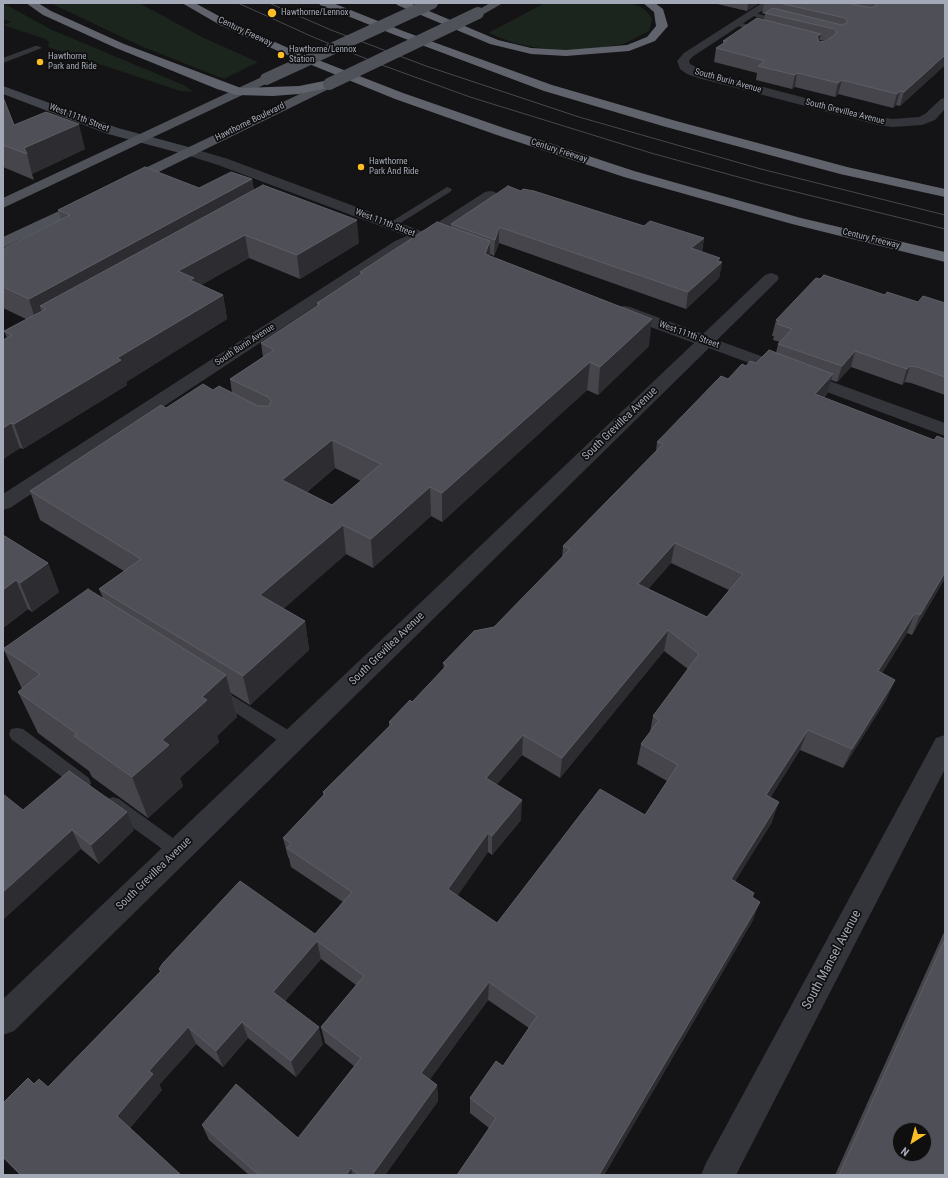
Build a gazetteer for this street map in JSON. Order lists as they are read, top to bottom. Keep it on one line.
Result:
{"streets":{"highway":["Century Freeway"],"main road":["Hawthorne Boulevard"],"street":["South Burin Avenue","South Grevillea Avenue","West 111th Street","South Mansel Avenue"]},"crossings":[["South Burin Avenue","South Grevillea Avenue"],["South Burin Avenue","West 111th Street"],["South Grevillea Avenue","West 111th Street"],["West 111th Street","Hawthorne Boulevard"]],"places":["Hawthorne/Lennox","Hawthorne/Lennox Station","Hawthorne Park and Ride","Hawthorne Park And Ride"],"north":"bottom left"}
